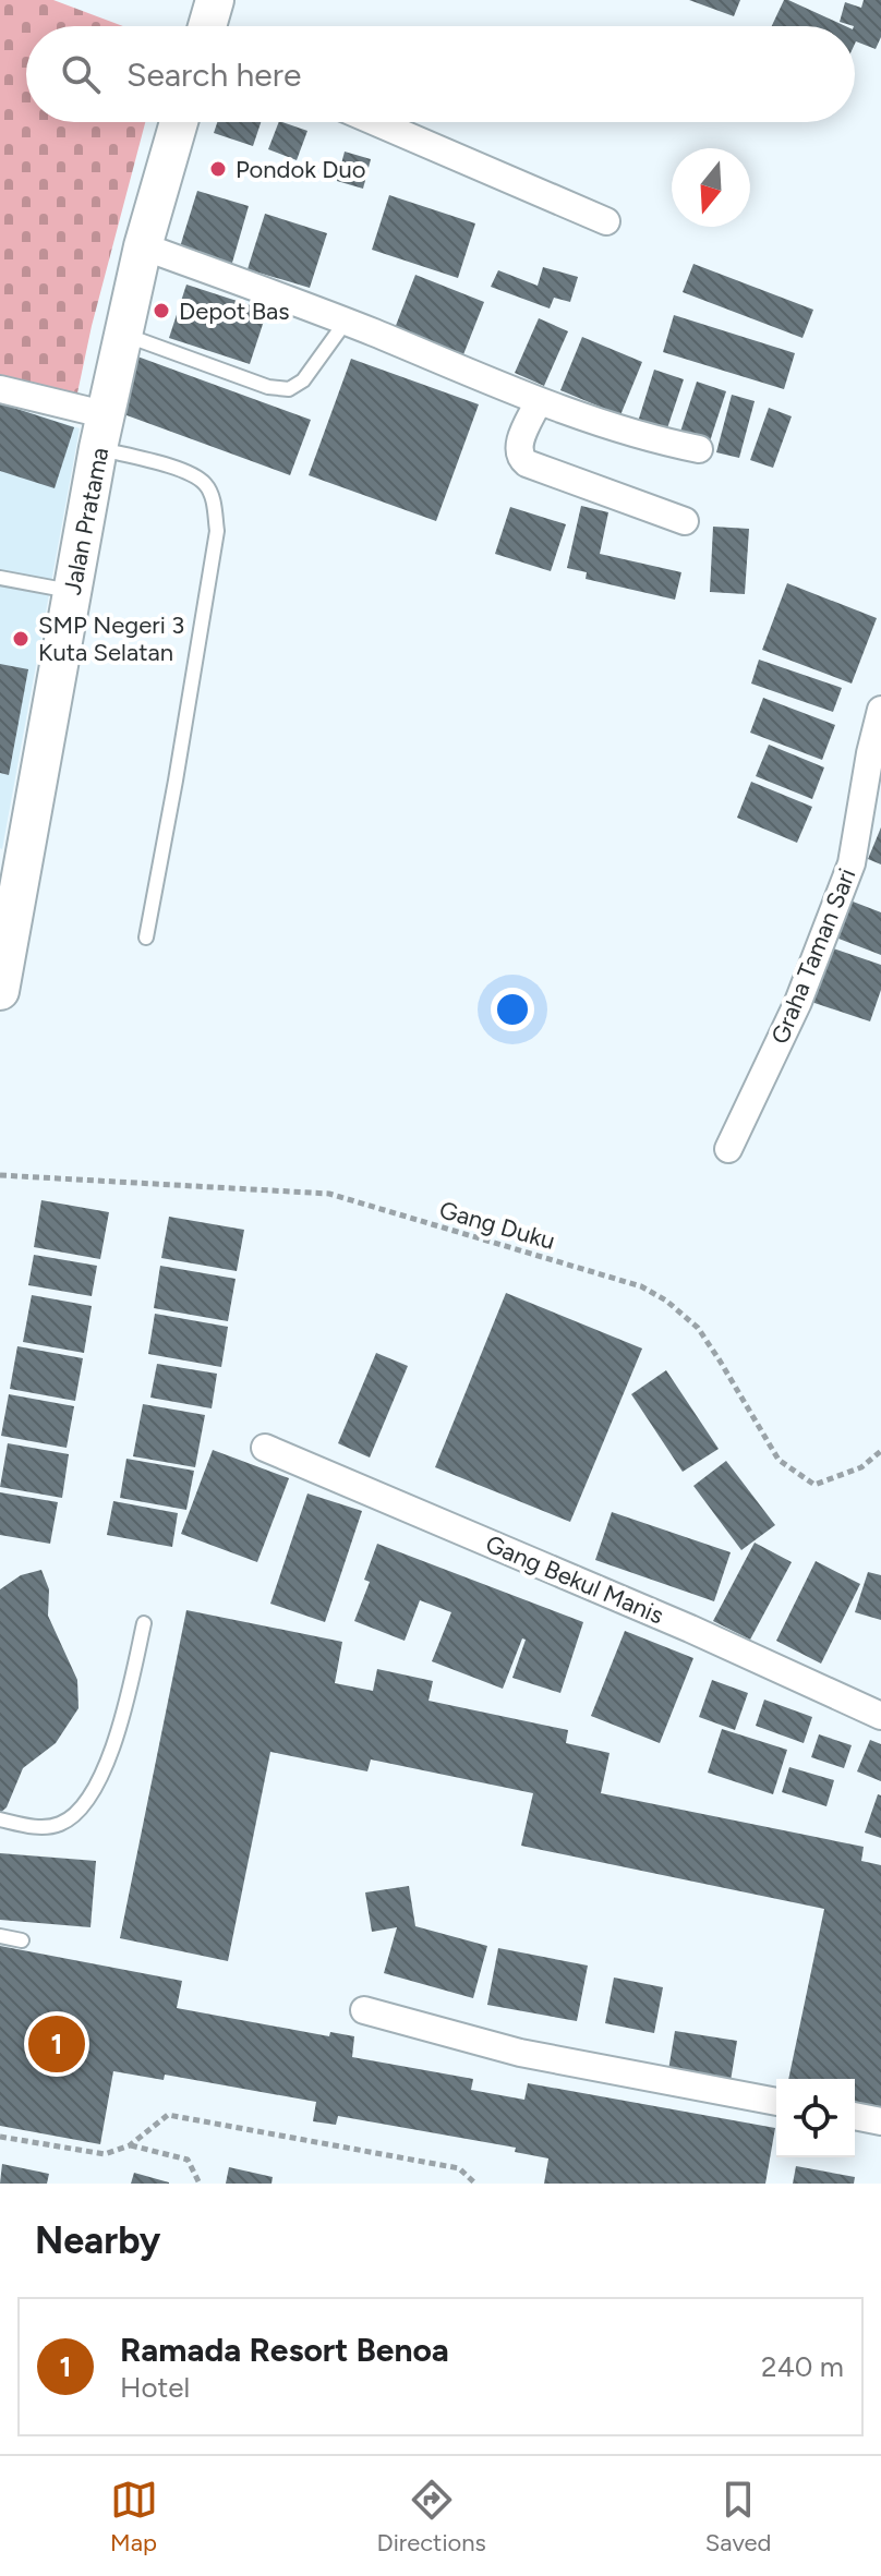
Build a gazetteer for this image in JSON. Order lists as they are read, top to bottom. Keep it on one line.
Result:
{"streets":{"street":["Jalan Pratama","Graha Taman Sari","Gang Bekul Manis"],"path":["Gang Duku"]},"places":["Pondok Duo","Depot Bas","SMP Negeri 3 Kuta Selatan"],"north":"bottom","page":{"search":"Search here","pins":"1","heading":"Nearby","list":[{"mark":"1","name":"Ramada Resort Benoa","note":"Hotel","value":"240 m"}],"nav":["Map","Directions","Saved"]}}
